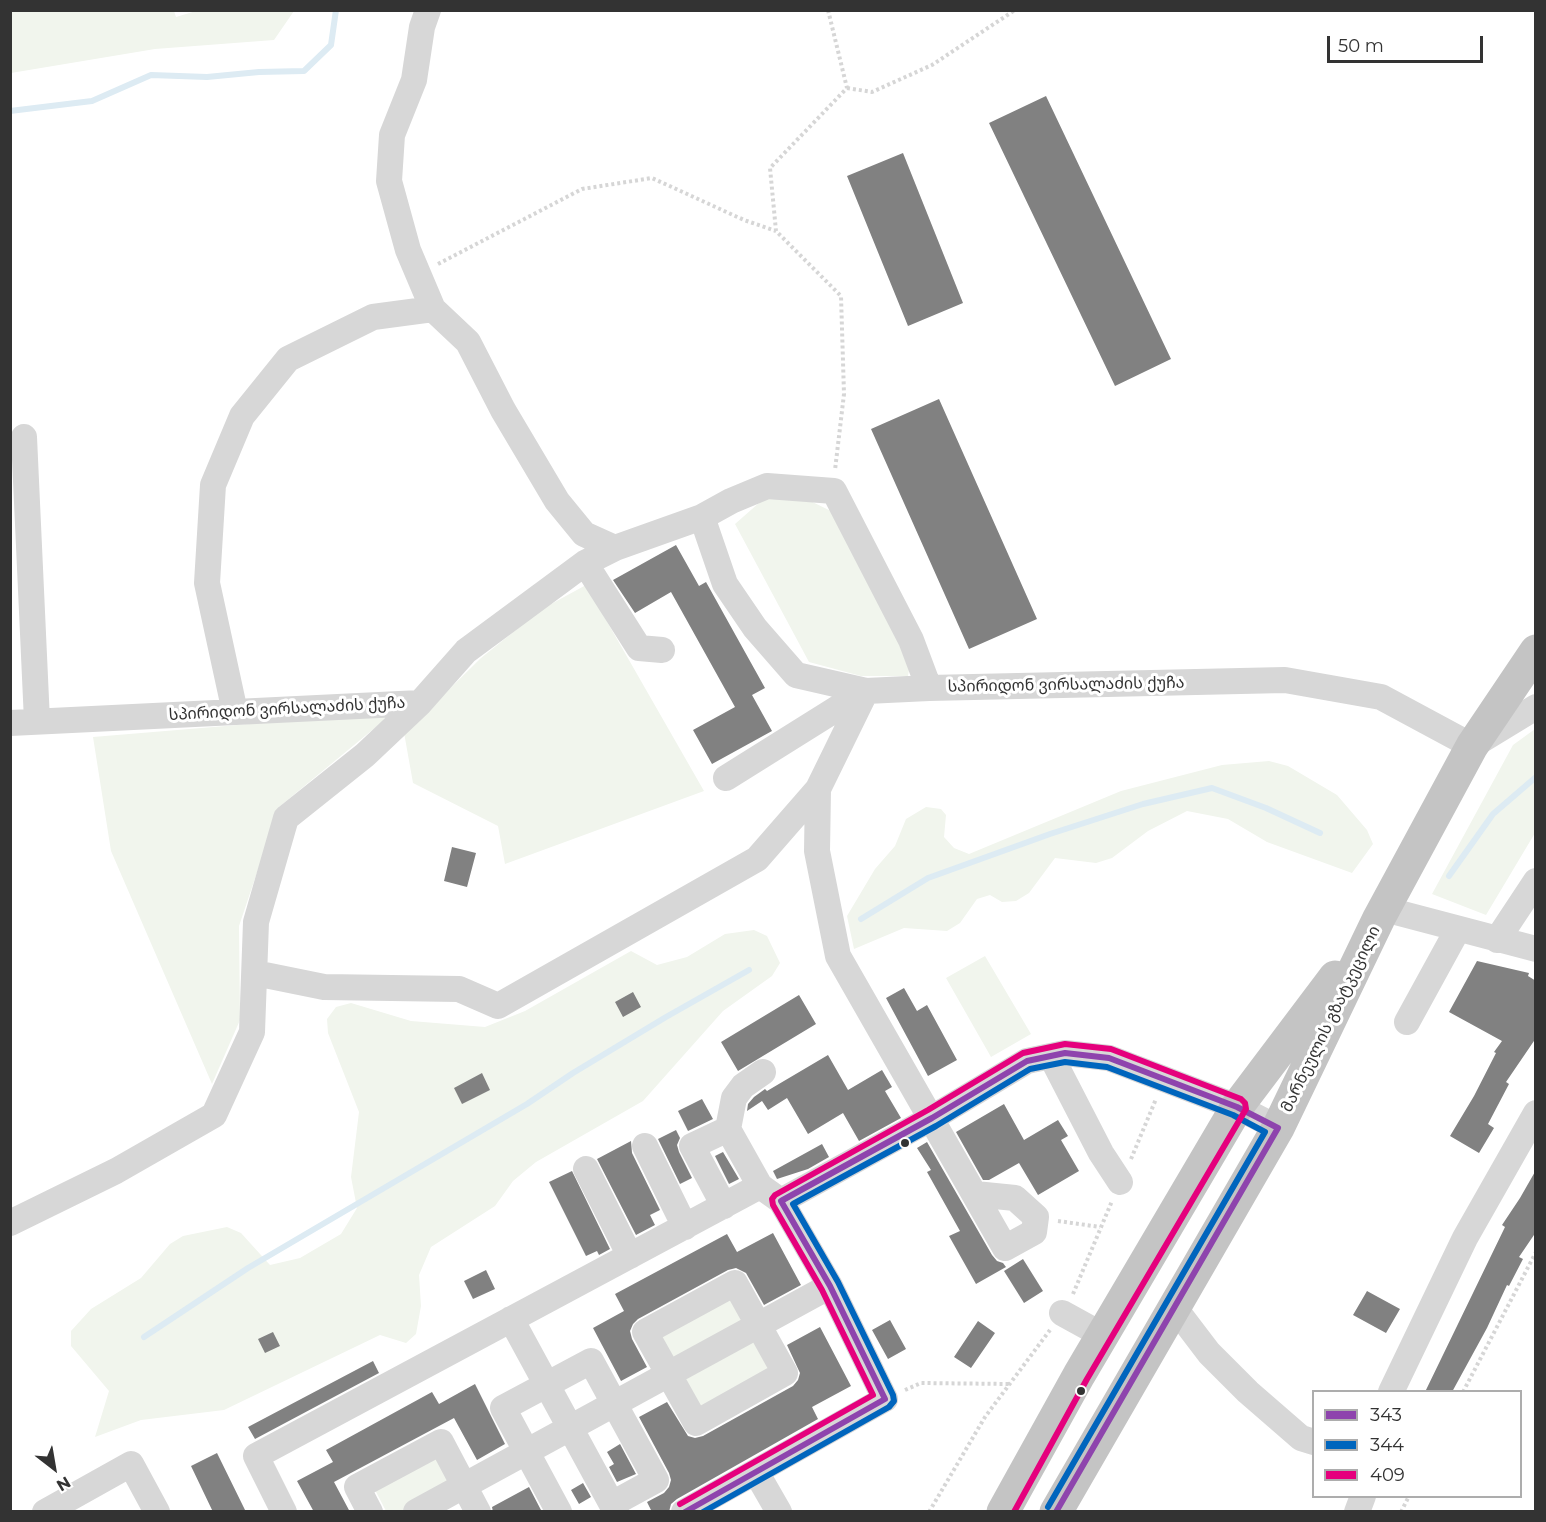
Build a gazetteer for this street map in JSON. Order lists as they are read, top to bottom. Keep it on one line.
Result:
{"streets":{"highway":["მარნეულის გზატკეცილი"],"street":["სპირიდონ ვირსალაძის ქუჩა"]},"lines":["transit line 409","transit line 343","transit line 344"],"legend":["343","344","409"],"scale_bar":"50 m","north":"bottom right"}
